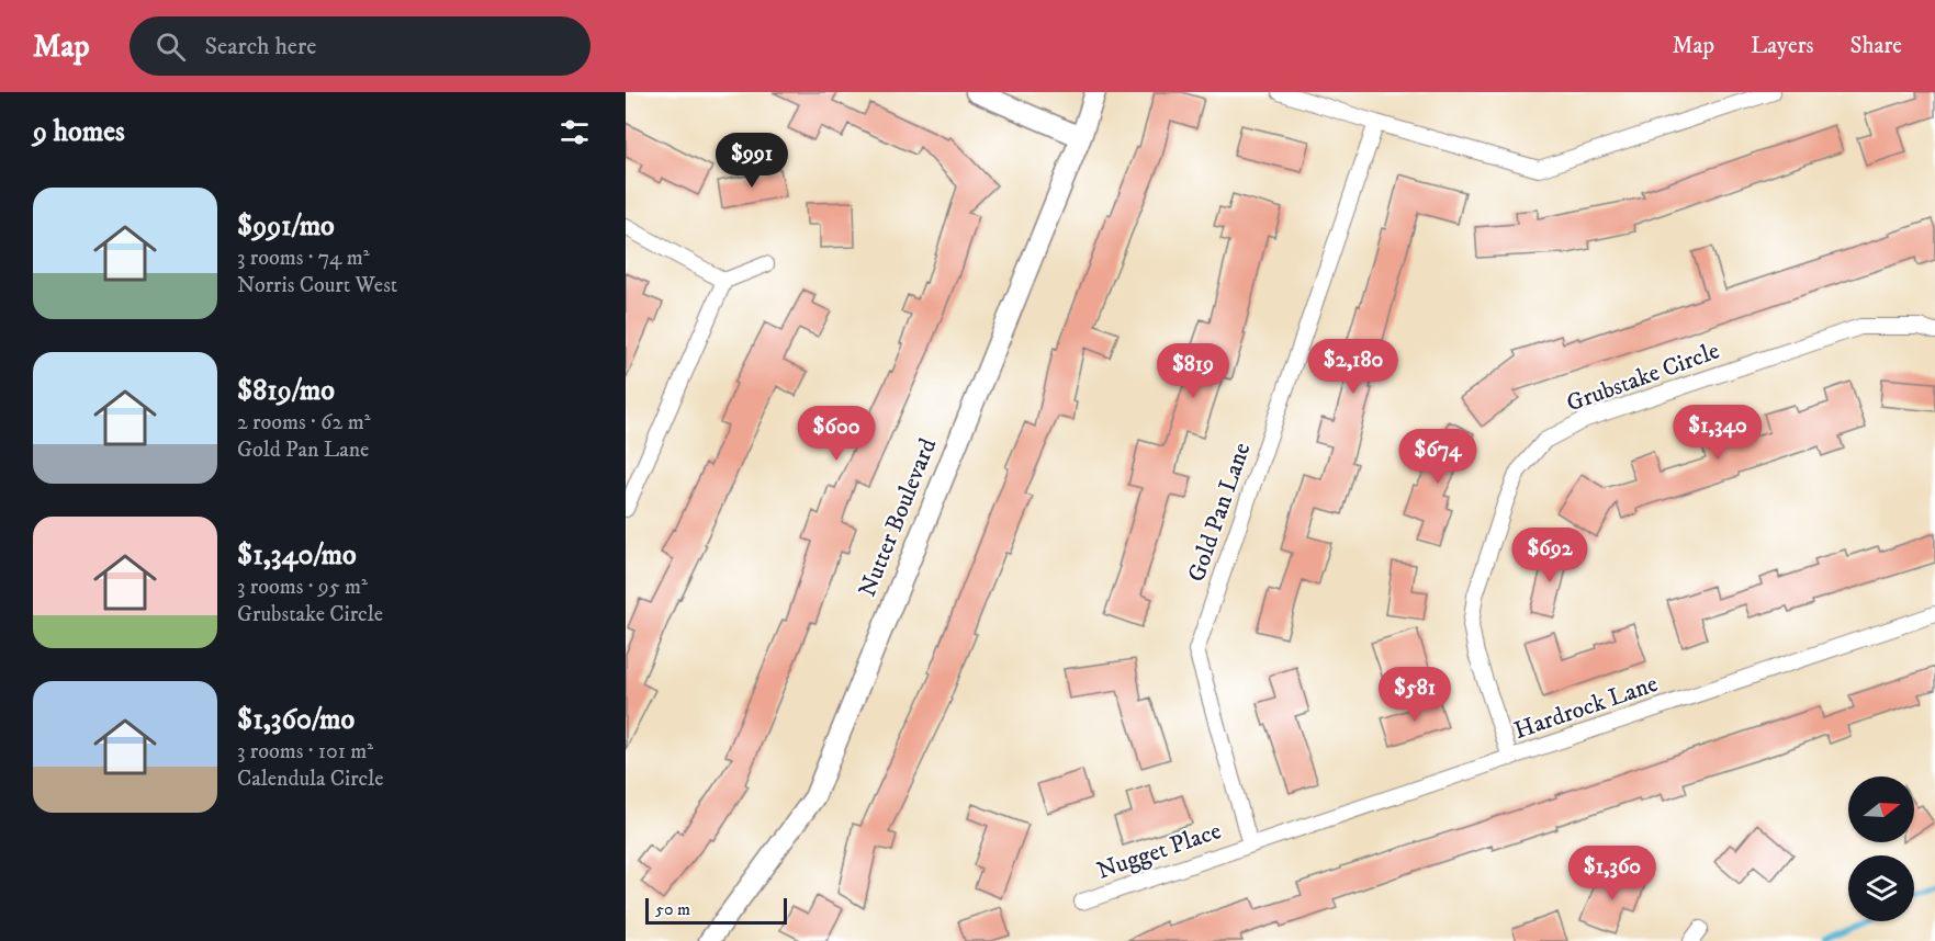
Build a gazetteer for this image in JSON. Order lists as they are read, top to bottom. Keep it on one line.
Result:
{"streets":{"street":["Grubstake Circle","Gold Pan Lane","Nutter Boulevard","Hardrock Lane","Nugget Place"]},"crossings":[["Grubstake Circle","Hardrock Lane"],["Gold Pan Lane","Hardrock Lane"],["Gold Pan Lane","Nugget Place"],["Hardrock Lane","Nugget Place"]],"scale_bar":"50 m","north":"right","page":{"header":"Map","search":"Search here","nav":["Map","Layers","Share"],"heading":"9 homes","price":["$991","$2,180","$819","$1,340","$600","$674","$692","$581","$1,360"],"list":[{"name":"$991/mo","note":"3 rooms · 74 m² · Norris Court West"},{"name":"$819/mo","note":"2 rooms · 62 m² · Gold Pan Lane"},{"name":"$1,340/mo","note":"3 rooms · 95 m² · Grubstake Circle"},{"name":"$1,360/mo","note":"3 rooms · 101 m² · Calendula Circle"}],"scale":"50 m"}}
